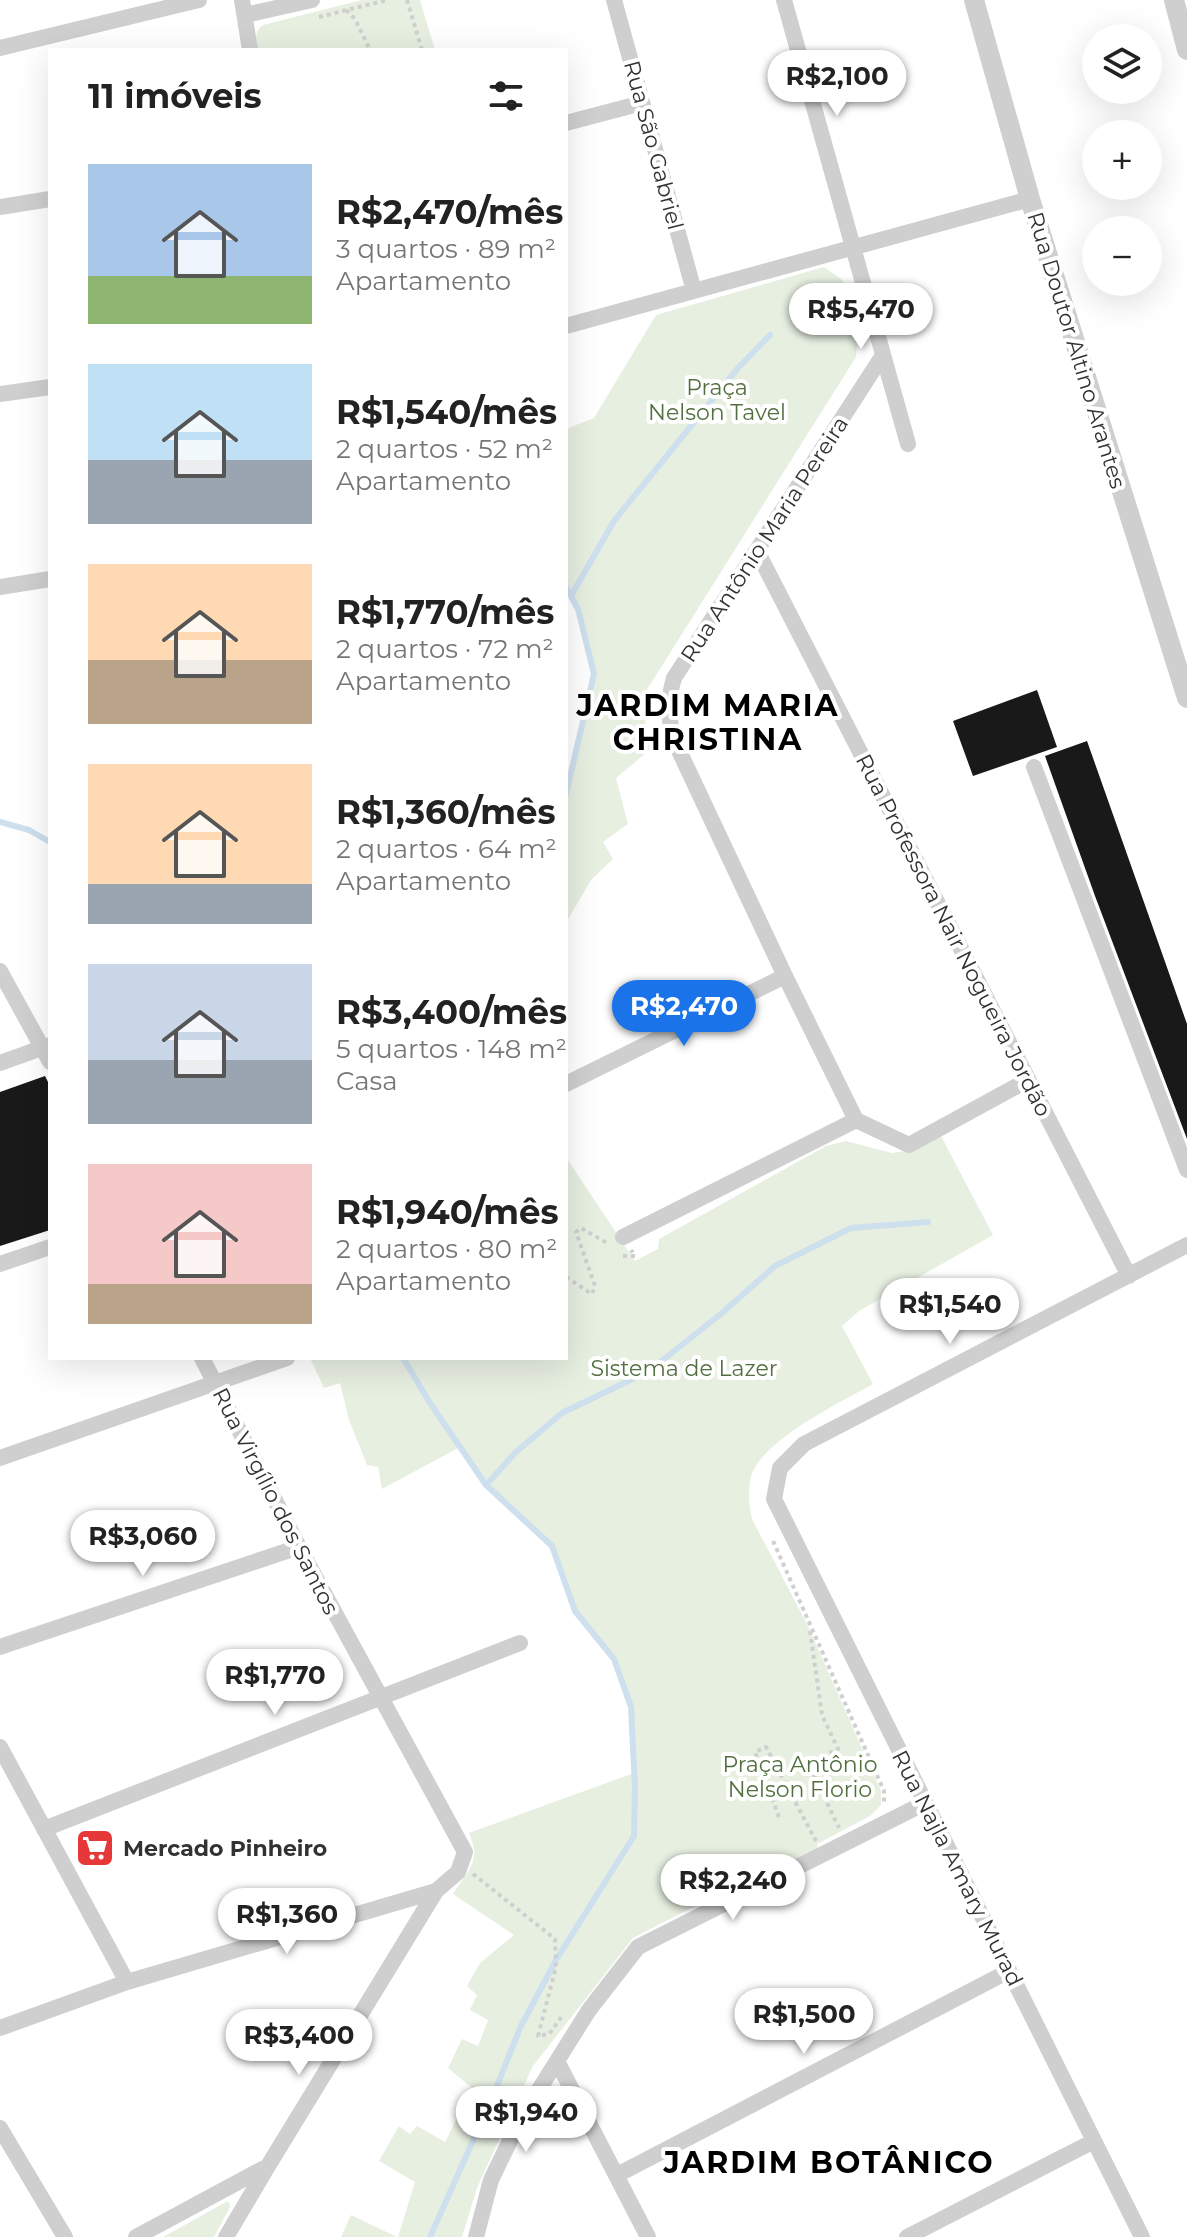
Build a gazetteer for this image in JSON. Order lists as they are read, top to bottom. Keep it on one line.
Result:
{"streets":{"street":["Rua São Gabriel","Rua Doutor Altino Arantes","Rua Antônio Maria Pereira","Rua Professora Nair Nogueira Jordão","Rua Virgílio dos Santos","Rua Najla Amary Murad"]},"crossings":[["Rua Antônio Maria Pereira","Rua Professora Nair Nogueira Jordão"],["Rua Professora Nair Nogueira Jordão","Rua Najla Amary Murad"]],"districts":["JARDIM MARIA CHRISTINA","JARDIM BOTÂNICO"],"parks":["Praça Nelson Tavel","Sistema de Lazer","Praça Antônio Nelson Florio"],"places":{"supermarket":["Mercado Pinheiro"]},"page":{"map_buttons":["+","−"],"heading":"11 imóveis","price":["R$2,100","R$5,470","R$2,470","R$1,540","R$3,060","R$1,770","R$2,240","R$1,360","R$1,500","R$3,400","R$1,940"],"list":[{"name":"R$2,470/mês","note":"3 quartos · 89 m² · Apartamento"},{"name":"R$1,540/mês","note":"2 quartos · 52 m² · Apartamento"},{"name":"R$1,770/mês","note":"2 quartos · 72 m² · Apartamento"},{"name":"R$1,360/mês","note":"2 quartos · 64 m² · Apartamento"},{"name":"R$3,400/mês","note":"5 quartos · 148 m² · Casa"},{"name":"R$1,940/mês","note":"2 quartos · 80 m² · Apartamento"}]}}
